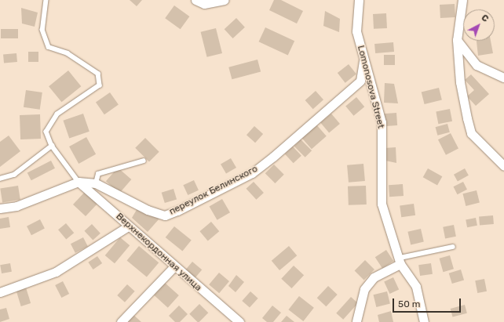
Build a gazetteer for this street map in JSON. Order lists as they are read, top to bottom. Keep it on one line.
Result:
{"streets":{"street":["Lomonosova Street","переулок Белинского","Верхнекордонная улица"]},"crossings":[["Lomonosova Street","переулок Белинского"],["переулок Белинского","Верхнекордонная улица"]],"scale_bar":"50 m","north":"top right"}
